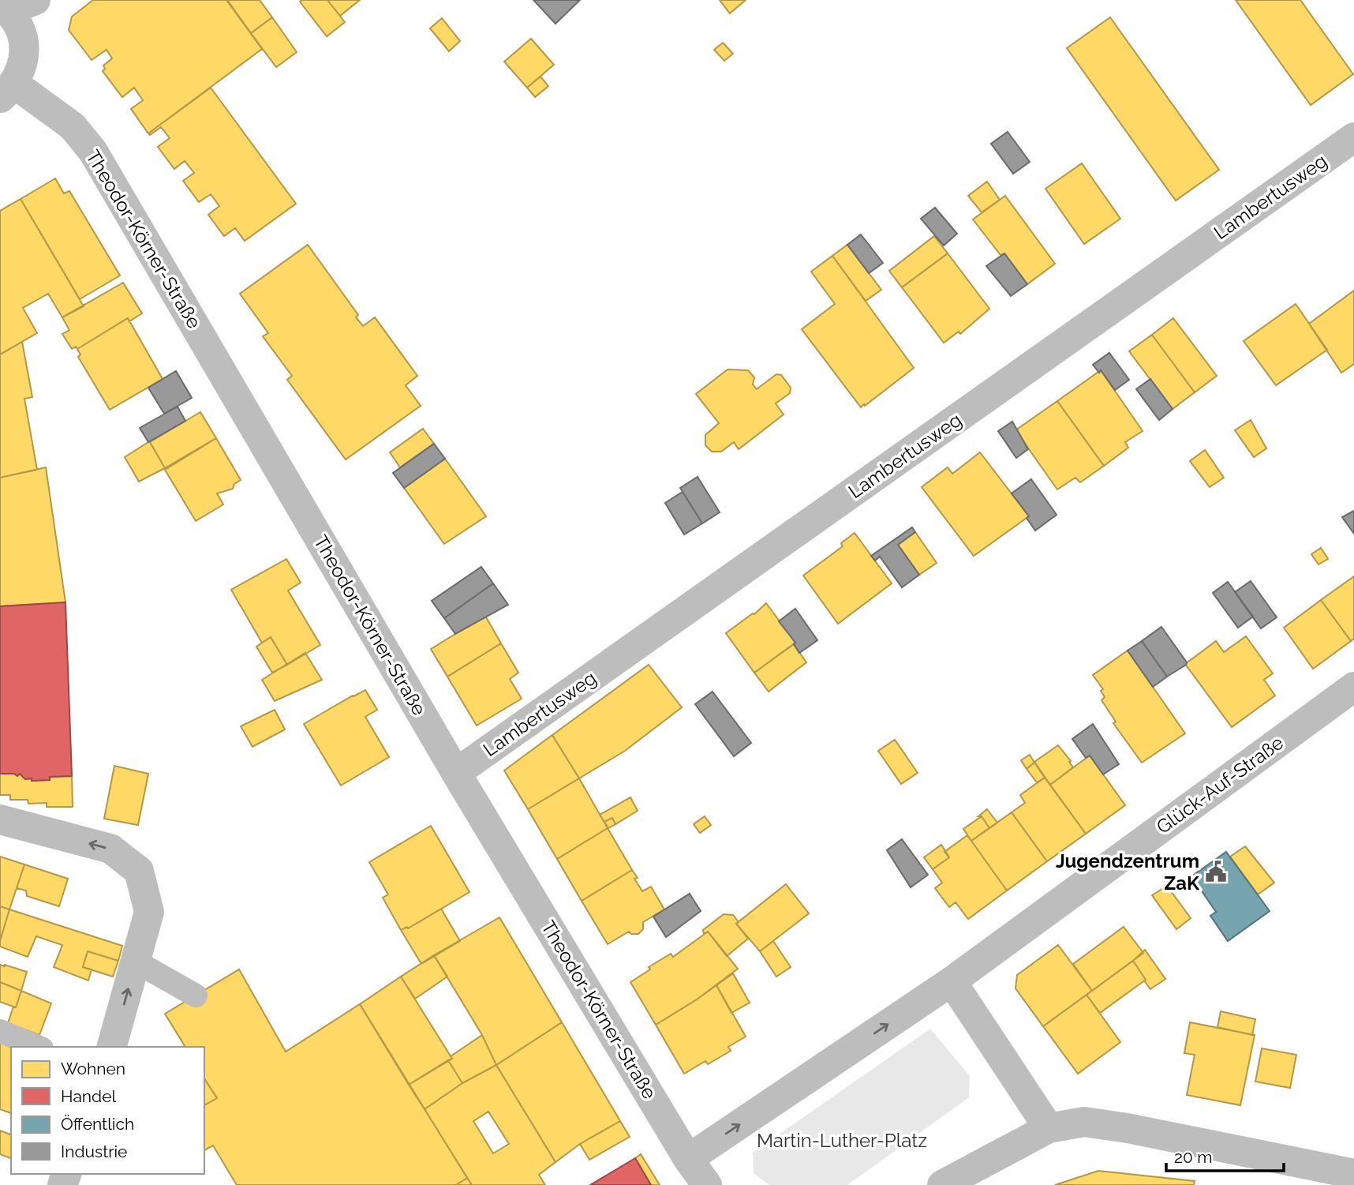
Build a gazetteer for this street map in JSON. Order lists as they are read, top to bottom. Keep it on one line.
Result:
{"streets":{"street":["Lambertusweg","Theodor-Körner-Straße","Glück-Auf-Straße"]},"crossings":[["Lambertusweg","Theodor-Körner-Straße"]],"parks":["Martin-Luther-Platz"],"places":{"public building":["Jugendzentrum ZaK"]},"legend":["Wohnen","Handel","Öffentlich","Industrie"],"scale_bar":"20 m"}
